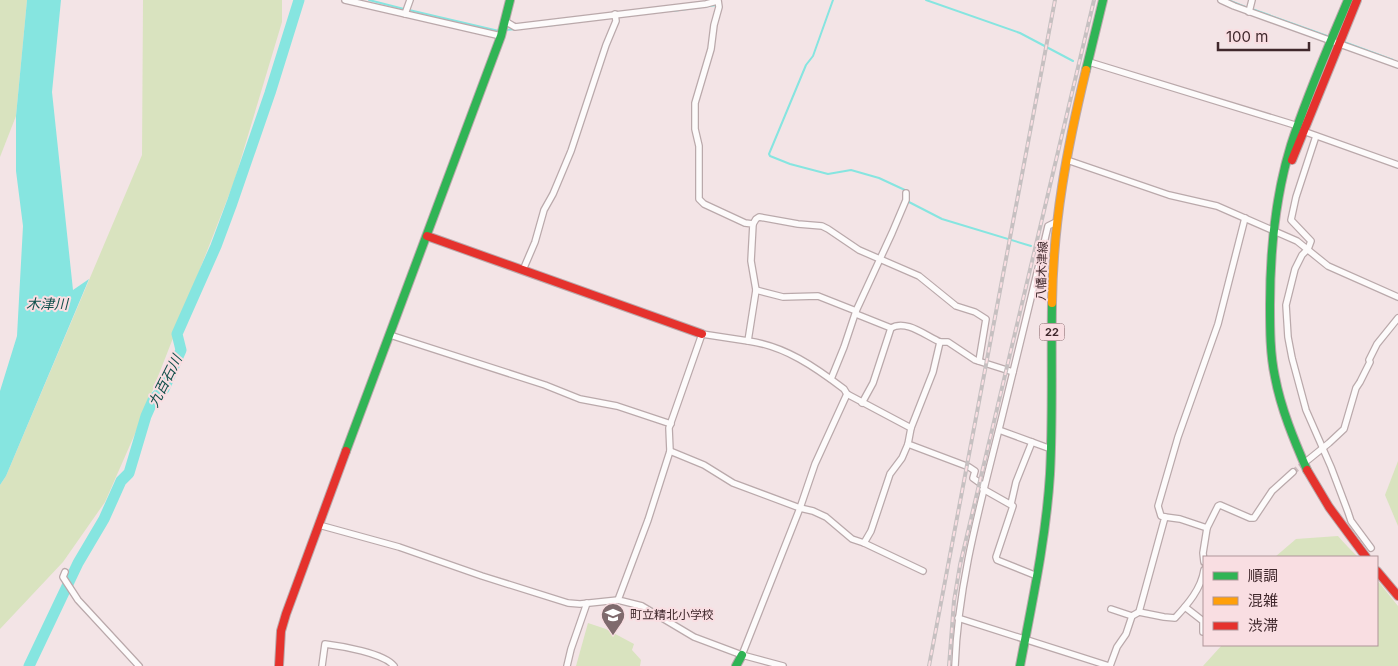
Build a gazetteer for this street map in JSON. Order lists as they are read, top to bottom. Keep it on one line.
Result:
{"streets":{"main road":["八幡木津線","22"]},"water":["木津川","九百石川"],"places":{"school or university":["町立精北小学校"]},"legend":["順調","混雑","渋滞"],"scale_bar":"100 m"}
